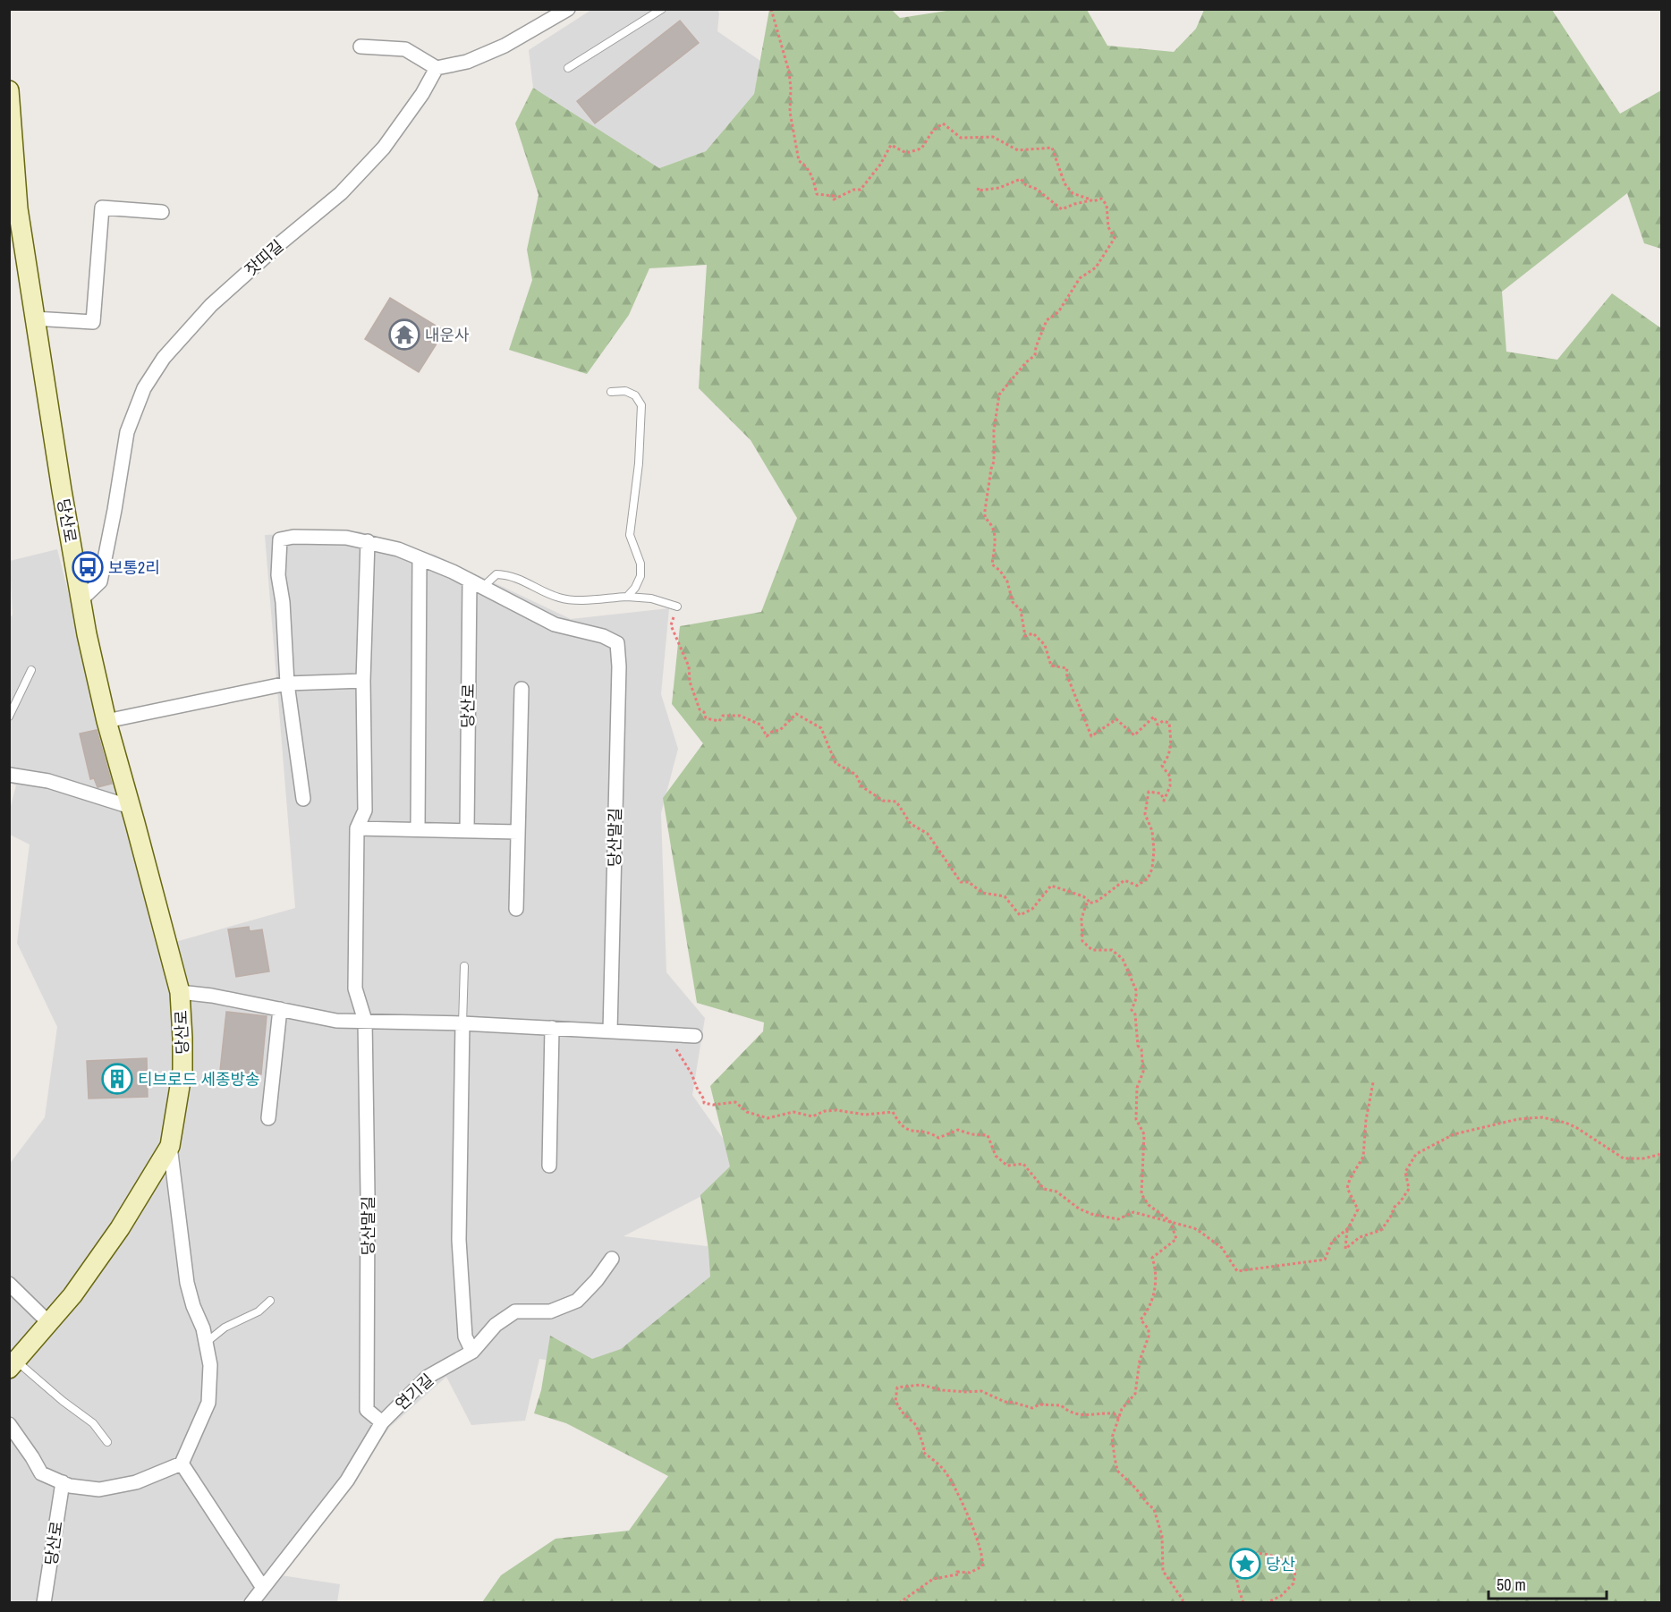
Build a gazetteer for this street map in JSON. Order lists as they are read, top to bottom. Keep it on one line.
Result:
{"streets":{"street":["잣띠길","당산로","당산말길","연기길"]},"crossings":[["잣띠길","당산로"],["당산말길","연기길"]],"places":{"temple":["내운사"],"bus stop":["보통2리"],"building":["티브로드 세종방송"],"place":["당산"]},"scale_bar":"50 m"}
